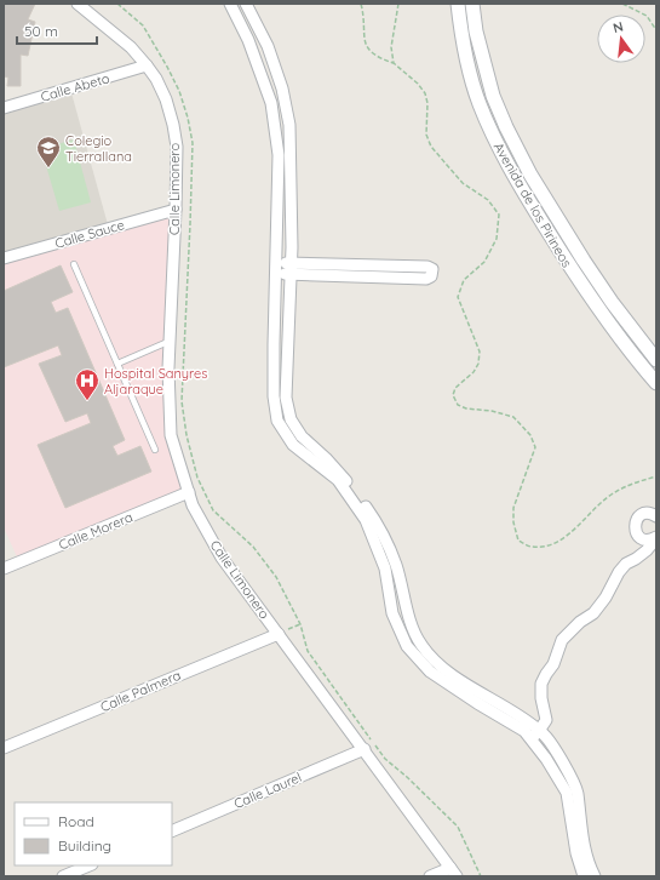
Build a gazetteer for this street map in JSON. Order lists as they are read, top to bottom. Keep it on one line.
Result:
{"streets":{"street":["Calle Abeto","Calle Limonero","Avenida de los Pirineos","Calle Sauce","Calle Morera","Calle Palmera","Calle Laurel"]},"crossings":[["Calle Abeto","Calle Limonero"],["Calle Limonero","Calle Sauce"],["Calle Limonero","Calle Morera"],["Calle Limonero","Calle Palmera"],["Calle Limonero","Calle Laurel"]],"places":{"school or university":["Colegio Tierrallana"],"hospital":["Hospital Sanyres Aljaraque"]},"legend":["Road","Building"],"scale_bar":"50 m","north":"top"}
